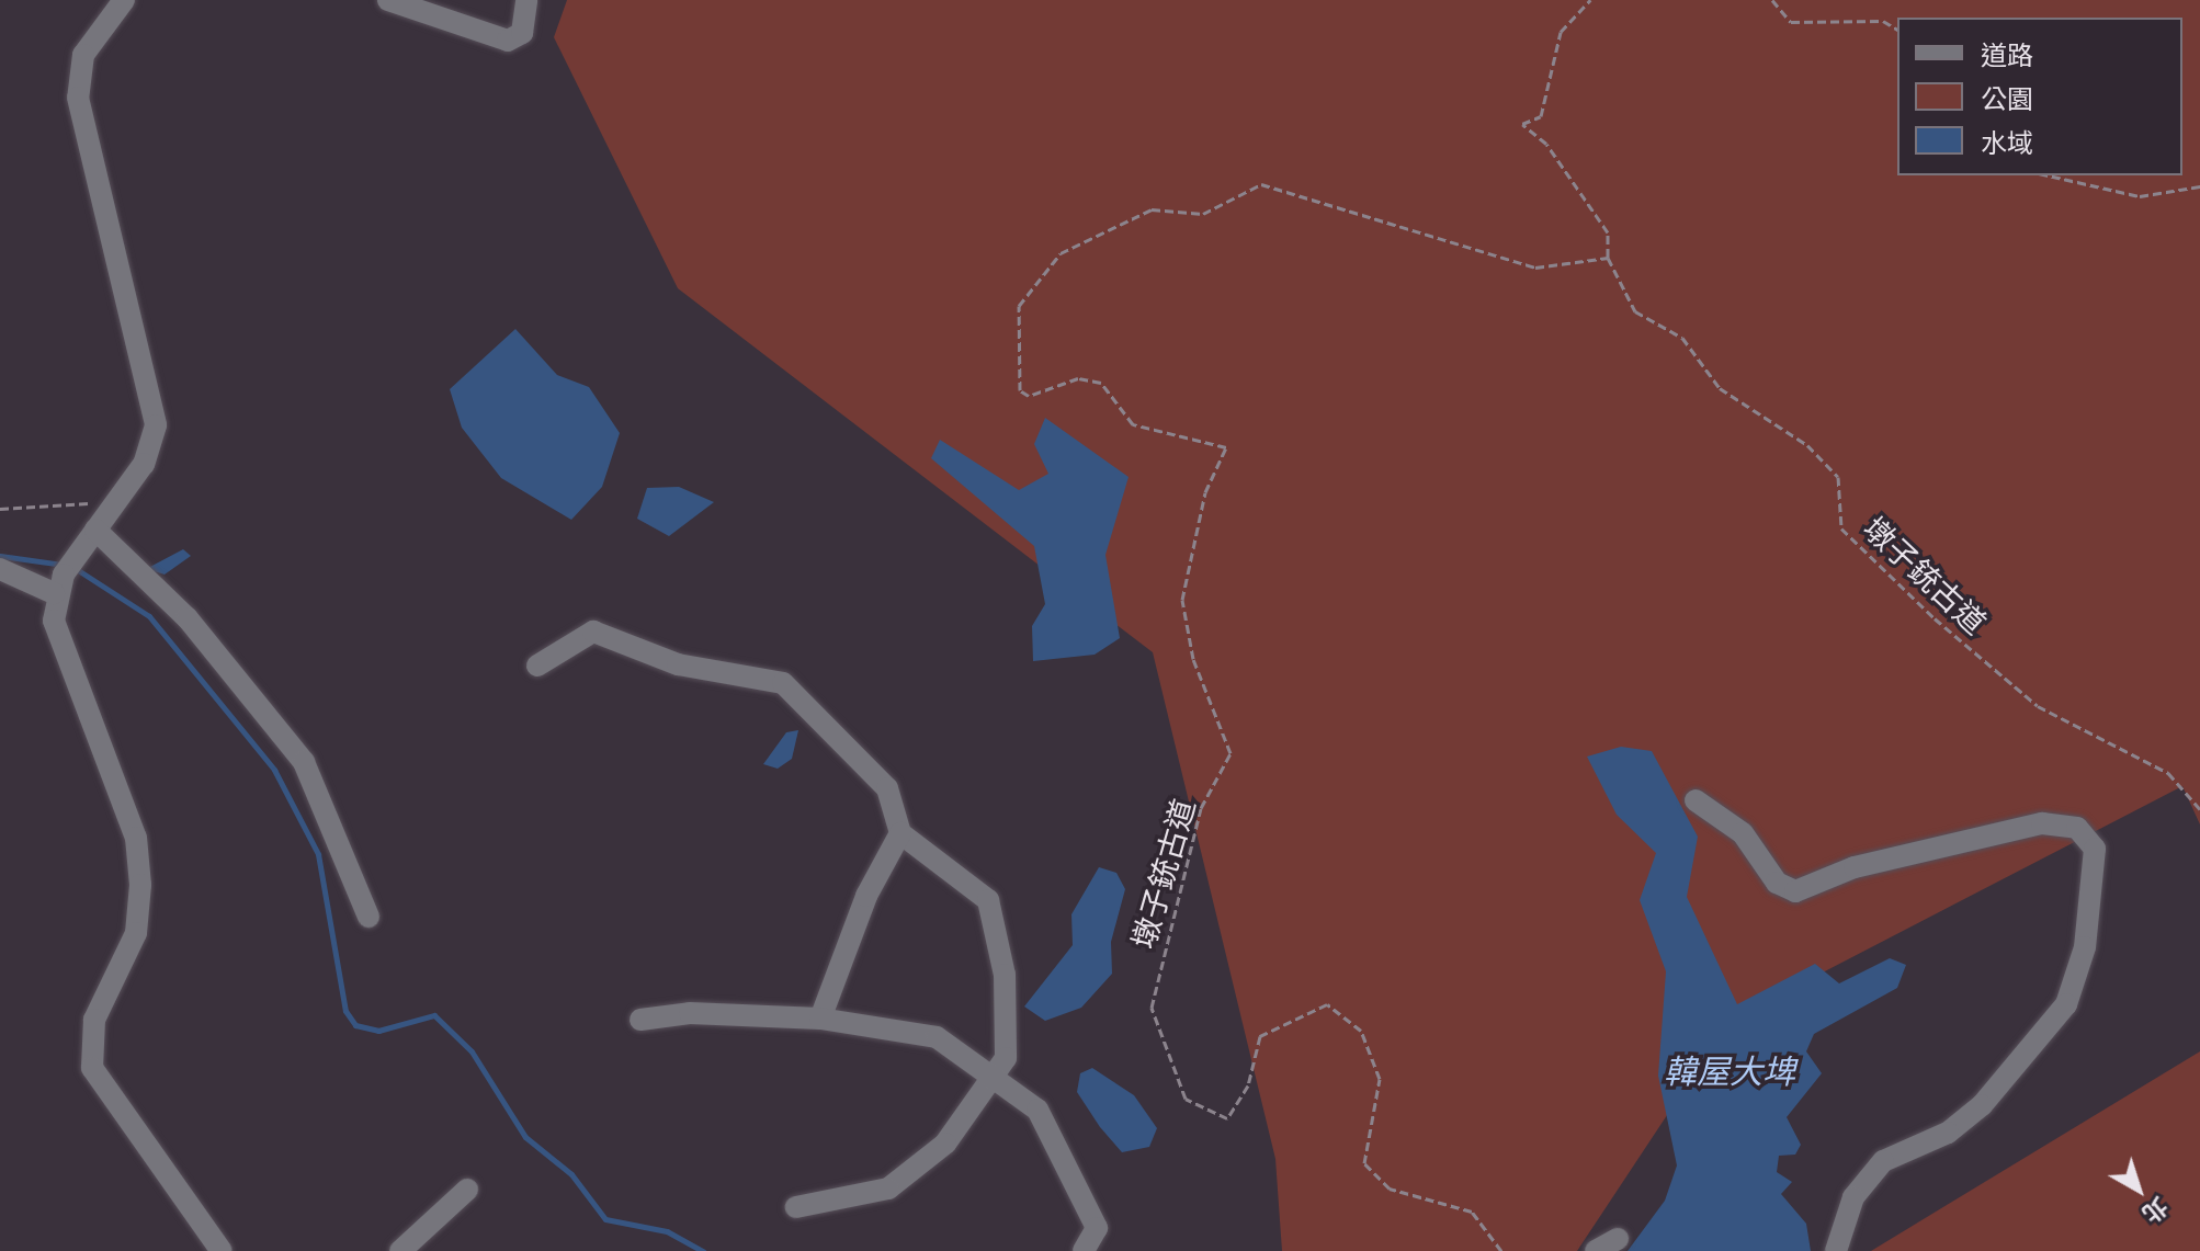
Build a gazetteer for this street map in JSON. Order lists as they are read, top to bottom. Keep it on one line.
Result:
{"streets":{"path":["墩子銃古道"]},"water":["韓屋大埤"],"legend":["道路","公園","水域"],"north":"bottom right"}
